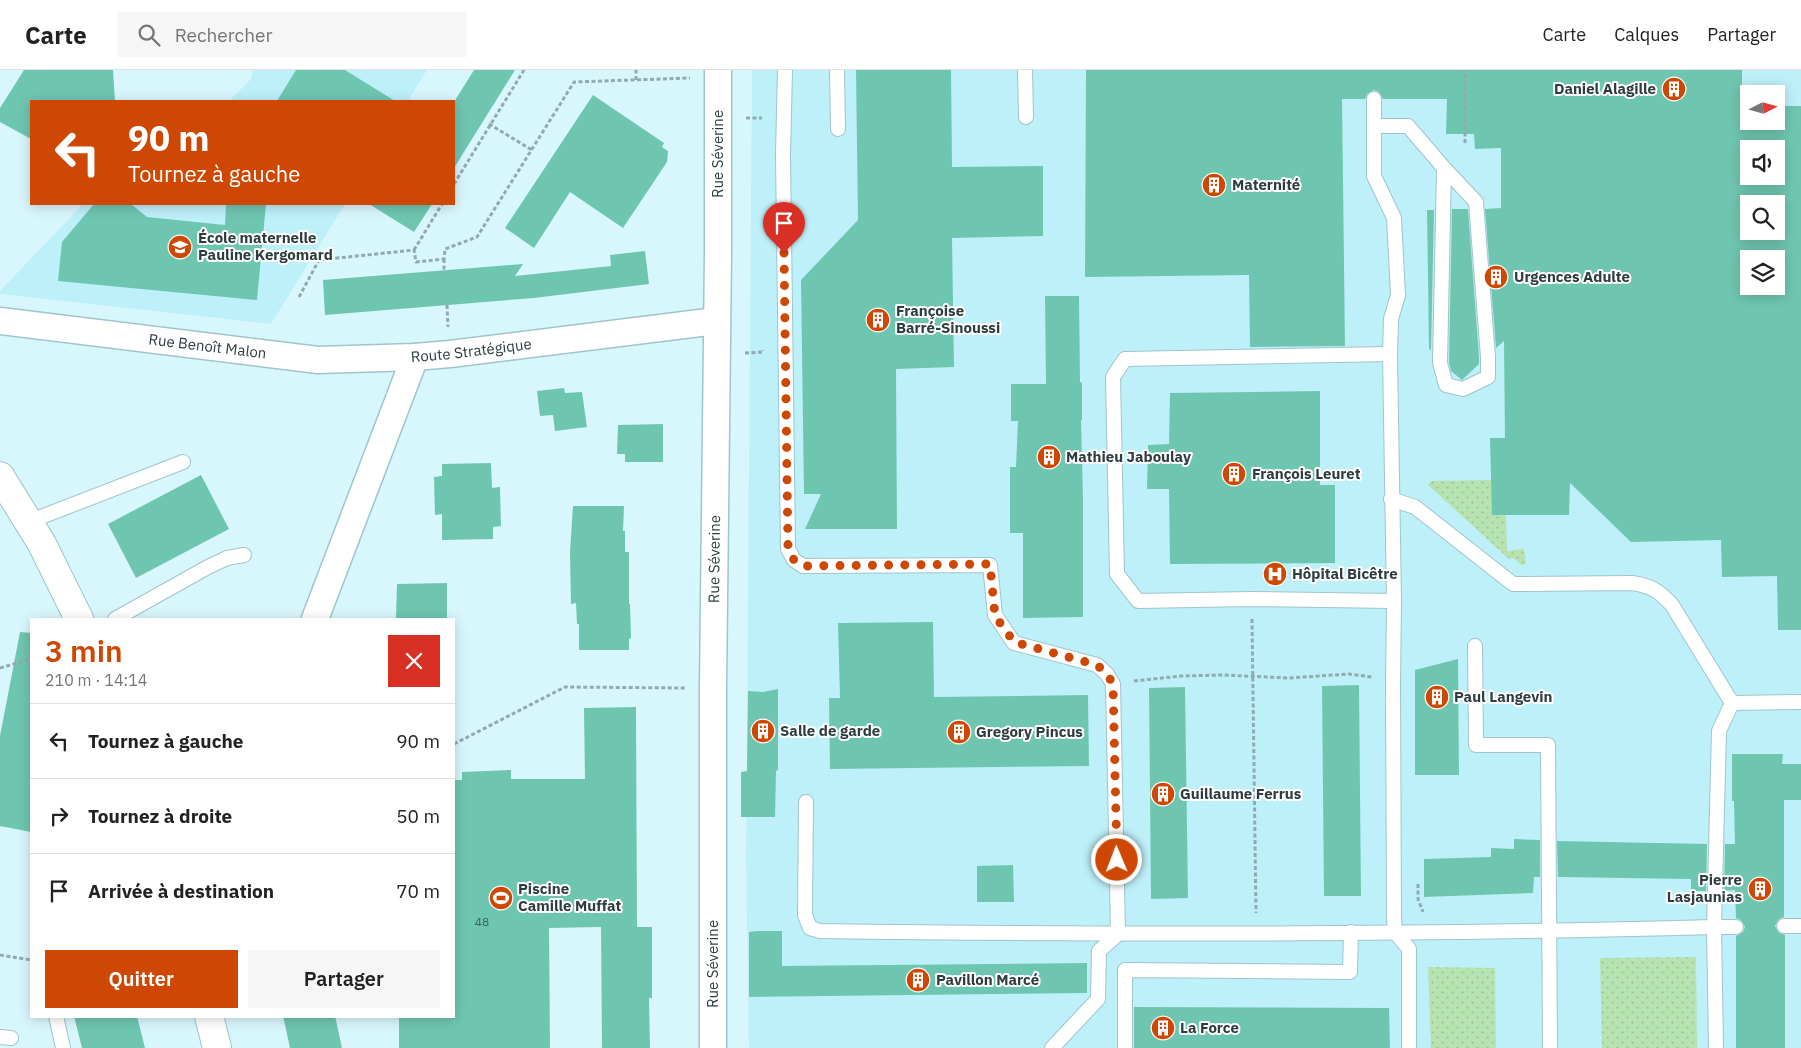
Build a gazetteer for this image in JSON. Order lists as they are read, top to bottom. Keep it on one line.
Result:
{"streets":{"street":["Rue Séverine","Rue Benoît Malon","Route Stratégique"]},"crossings":[["Rue Séverine","Route Stratégique"],["Rue Benoît Malon","Route Stratégique"]],"places":{"building":["Daniel Alagille","Maternité","Urgences Adulte","Françoise Barré-Sinoussi","Mathieu Jaboulay","François Leuret","Paul Langevin","Salle de garde","Gregory Pincus","Guillaume Ferrus","Pierre Lasjaunias","Pavillon Marcé","La Force"],"school or university":["École maternelle Pauline Kergomard"],"hospital":["Hôpital Bicêtre"],"sports":["Piscine Camille Muffat"]},"house_numbers":["48"],"north":"right","page":{"header":"Carte","search":"Rechercher","nav":["Carte","Calques","Partager"],"turn":["90 m","Tournez à gauche"],"heading":["3 min","210 m · 14:14"],"list":[{"name":"Tournez à gauche","value":"90 m"},{"name":"Tournez à droite","value":"50 m"},{"name":"Arrivée à destination","value":"70 m"}],"buttons":["Quitter","Partager"]}}
